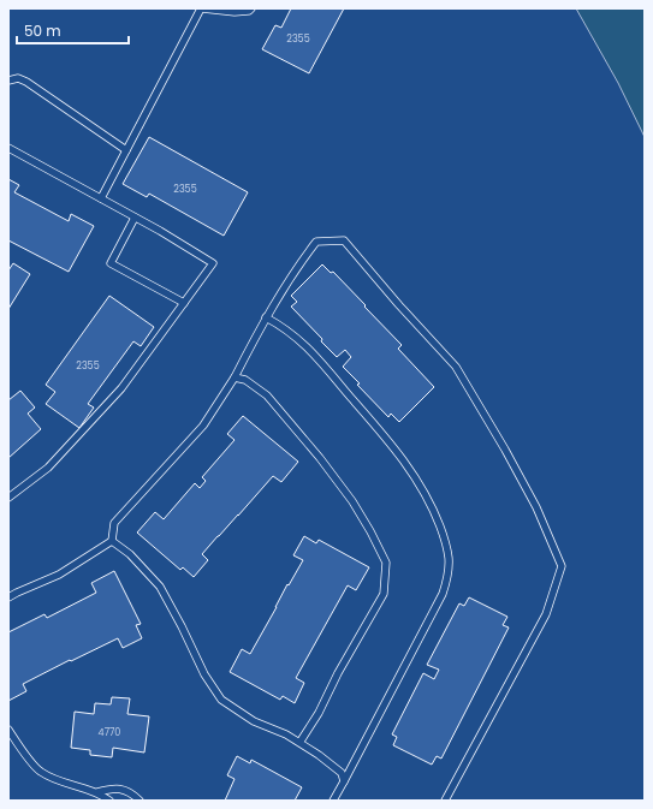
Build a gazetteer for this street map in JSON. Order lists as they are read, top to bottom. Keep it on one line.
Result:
{"house_numbers":["2355","2355","2355","4770"],"scale_bar":"50 m"}
